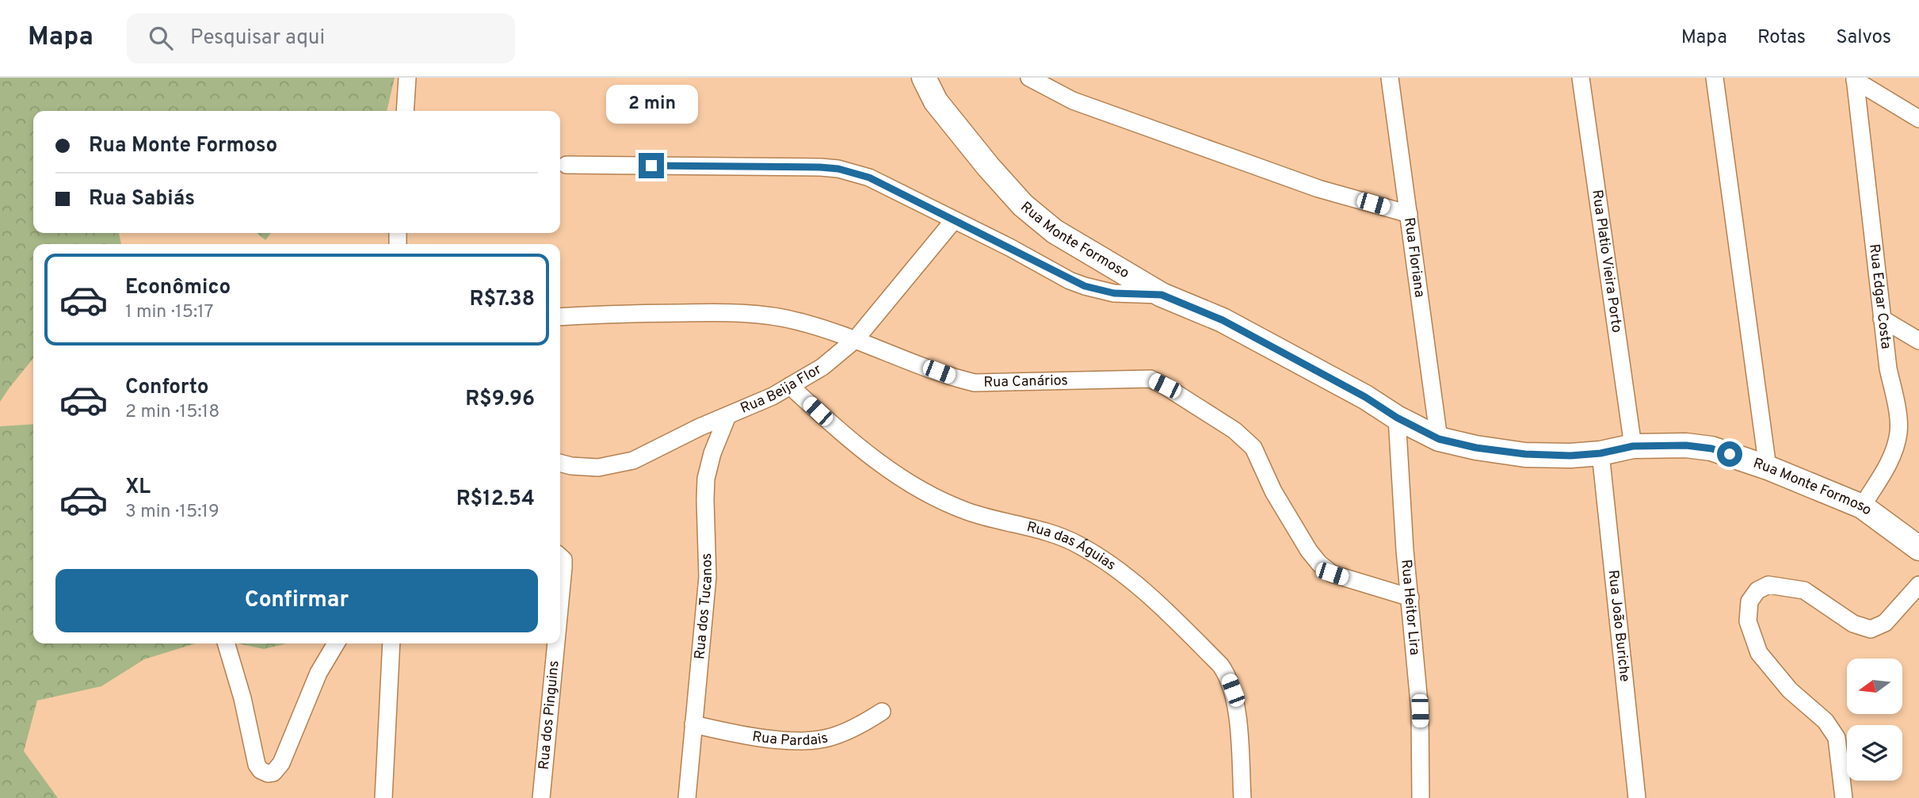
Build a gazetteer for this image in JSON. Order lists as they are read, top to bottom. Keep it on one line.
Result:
{"streets":{"street":["Rua Monte Formoso","Rua Floriana","Rua Platio Vieira Porto","Rua Edgar Costa","Rua Canários","Rua Beija Flor","Rua das Águias","Rua dos Tucanos","Rua Heitor Lira","Rua João Buriche","Rua dos Pinguins","Rua Pardais"]},"crossings":[["Rua Monte Formoso","Rua Floriana"],["Rua Monte Formoso","Rua Platio Vieira Porto"],["Rua Monte Formoso","Rua Edgar Costa"],["Rua Monte Formoso","Rua Heitor Lira"],["Rua Monte Formoso","Rua João Buriche"],["Rua Canários","Rua Beija Flor"],["Rua Canários","Rua Heitor Lira"],["Rua Beija Flor","Rua das Águias"],["Rua Beija Flor","Rua dos Tucanos"],["Rua dos Tucanos","Rua Pardais"]],"north":"left","page":{"header":"Mapa","search":"Pesquisar aqui","nav":["Mapa","Rotas","Salvos"],"bubble":"2 min","banner":["Rua Monte Formoso","Rua Sabiás"],"list":[{"name":"Econômico","note":"1 min · 15:17","value":"R$7.38"},{"name":"Conforto","note":"2 min · 15:18","value":"R$9.96"},{"name":"XL","note":"3 min · 15:19","value":"R$12.54"}],"buttons":"Confirmar"}}
